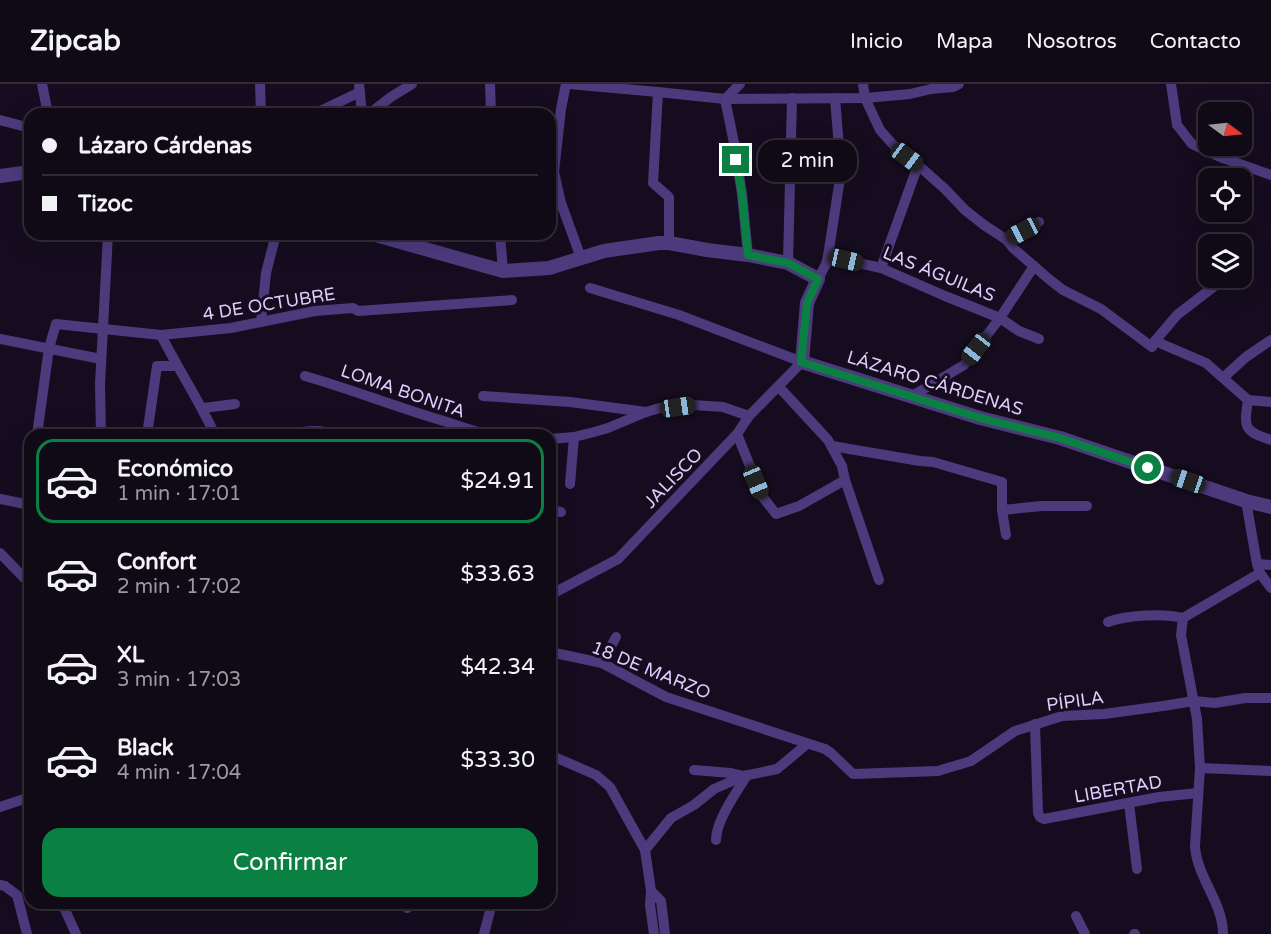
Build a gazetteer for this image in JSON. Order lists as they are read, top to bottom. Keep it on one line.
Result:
{"streets":{"street":["LAS ÁGUILAS","4 DE OCTUBRE","LÁZARO CÁRDENAS","LOMA BONITA","JALISCO","18 DE MARZO","PÍPILA","LIBERTAD"]},"crossings":[["LAS ÁGUILAS","LÁZARO CÁRDENAS"],["LÁZARO CÁRDENAS","JALISCO"],["18 DE MARZO","PÍPILA"],["PÍPILA","LIBERTAD"]],"north":"right","page":{"header":"Zipcab","nav":["Inicio","Mapa","Nosotros","Contacto"],"banner":["Lázaro Cárdenas","Tizoc"],"bubble":"2 min","list":[{"name":"Económico","note":"1 min · 17:01","value":"$24.91"},{"name":"Confort","note":"2 min · 17:02","value":"$33.63"},{"name":"XL","note":"3 min · 17:03","value":"$42.34"},{"name":"Black","note":"4 min · 17:04","value":"$33.30"}],"buttons":"Confirmar"}}
